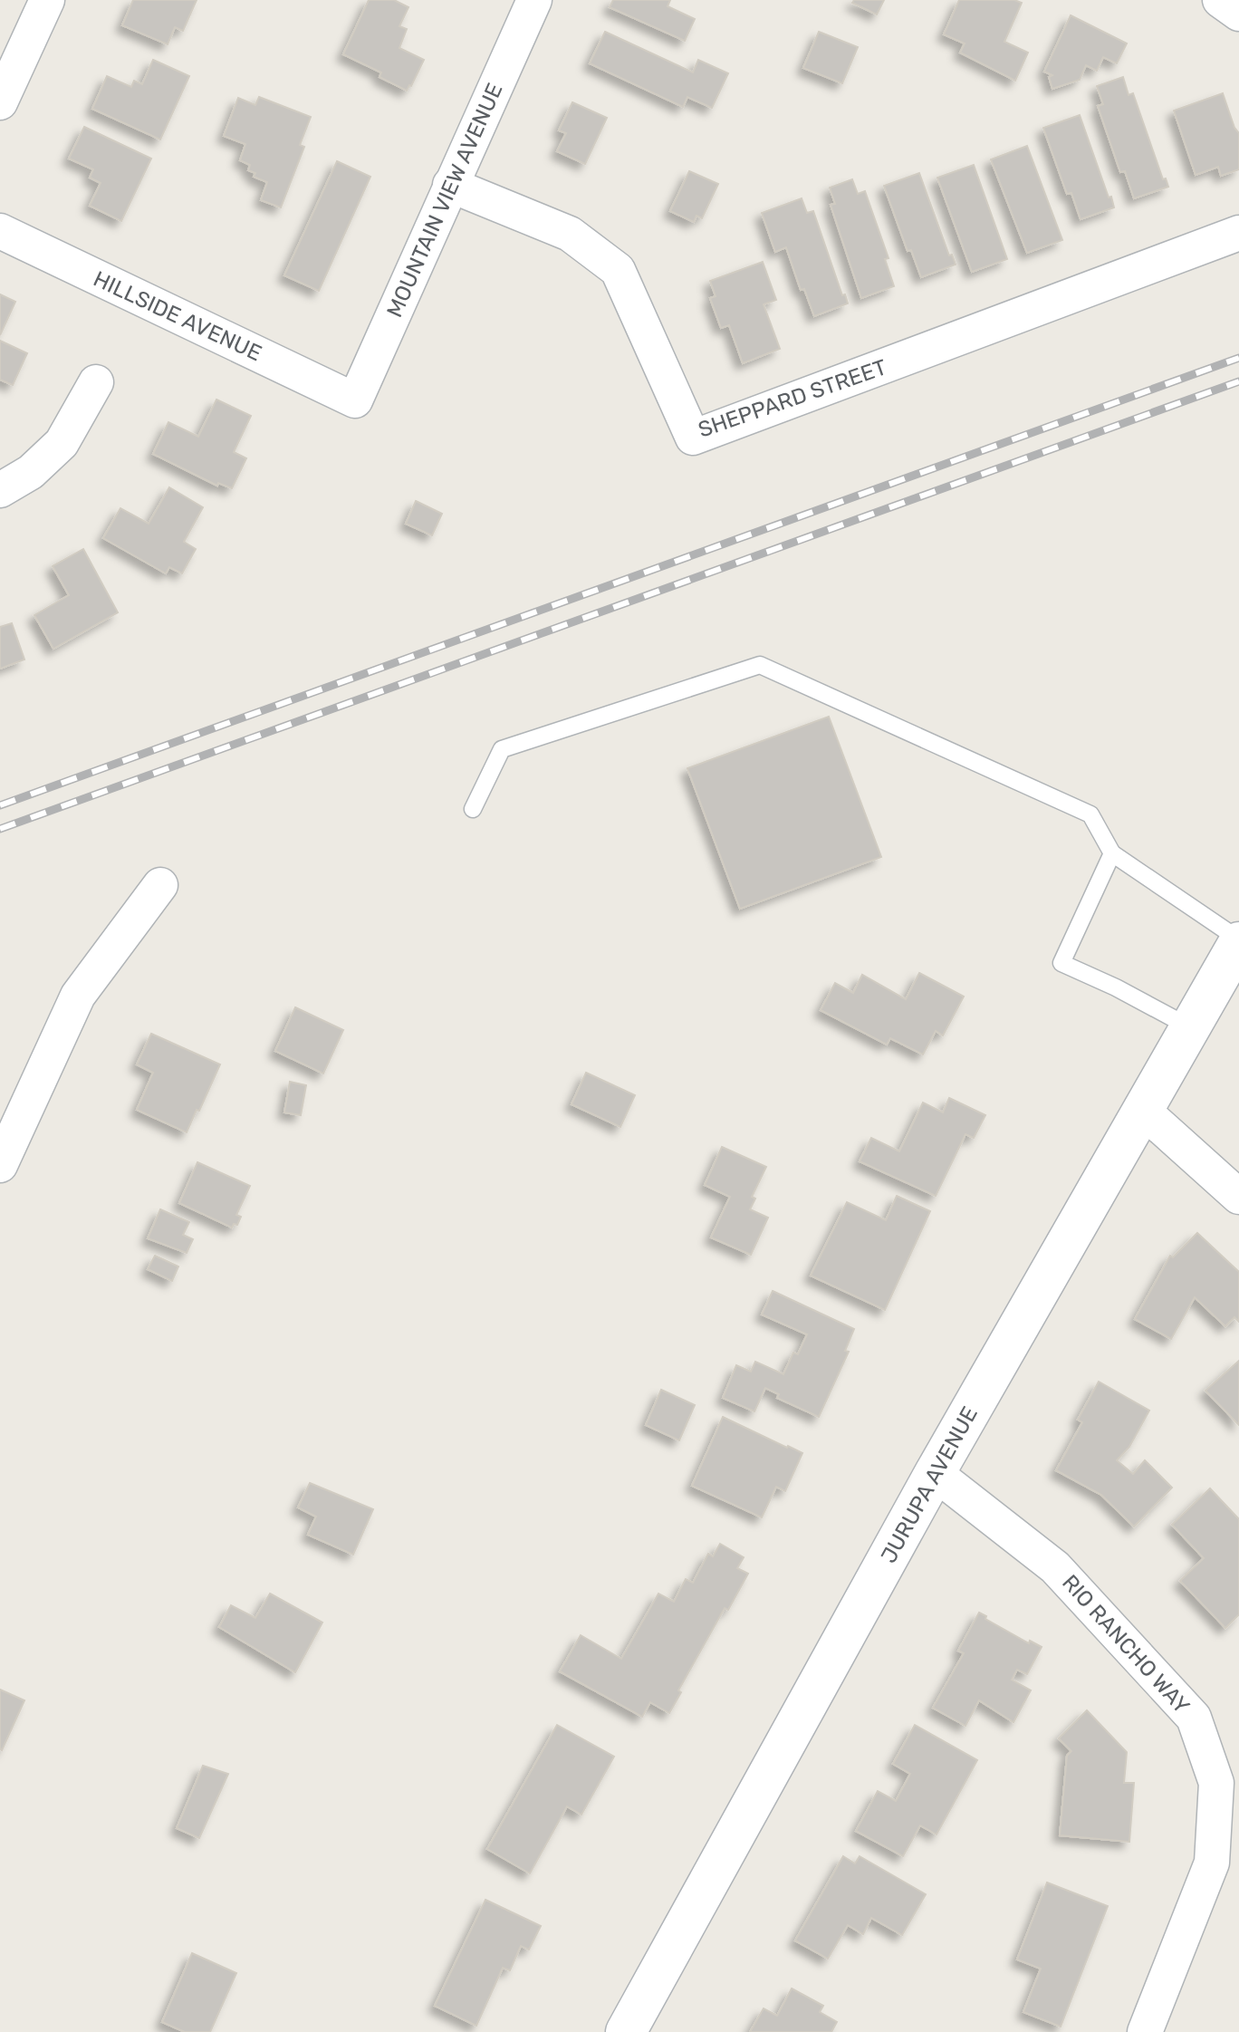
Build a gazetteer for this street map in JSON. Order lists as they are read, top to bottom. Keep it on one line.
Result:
{"streets":{"main road":["JURUPA AVENUE"],"street":["MOUNTAIN VIEW AVENUE","HILLSIDE AVENUE","SHEPPARD STREET","RIO RANCHO WAY"]},"crossings":[["MOUNTAIN VIEW AVENUE","HILLSIDE AVENUE"],["MOUNTAIN VIEW AVENUE","SHEPPARD STREET"],["JURUPA AVENUE","RIO RANCHO WAY"]]}
